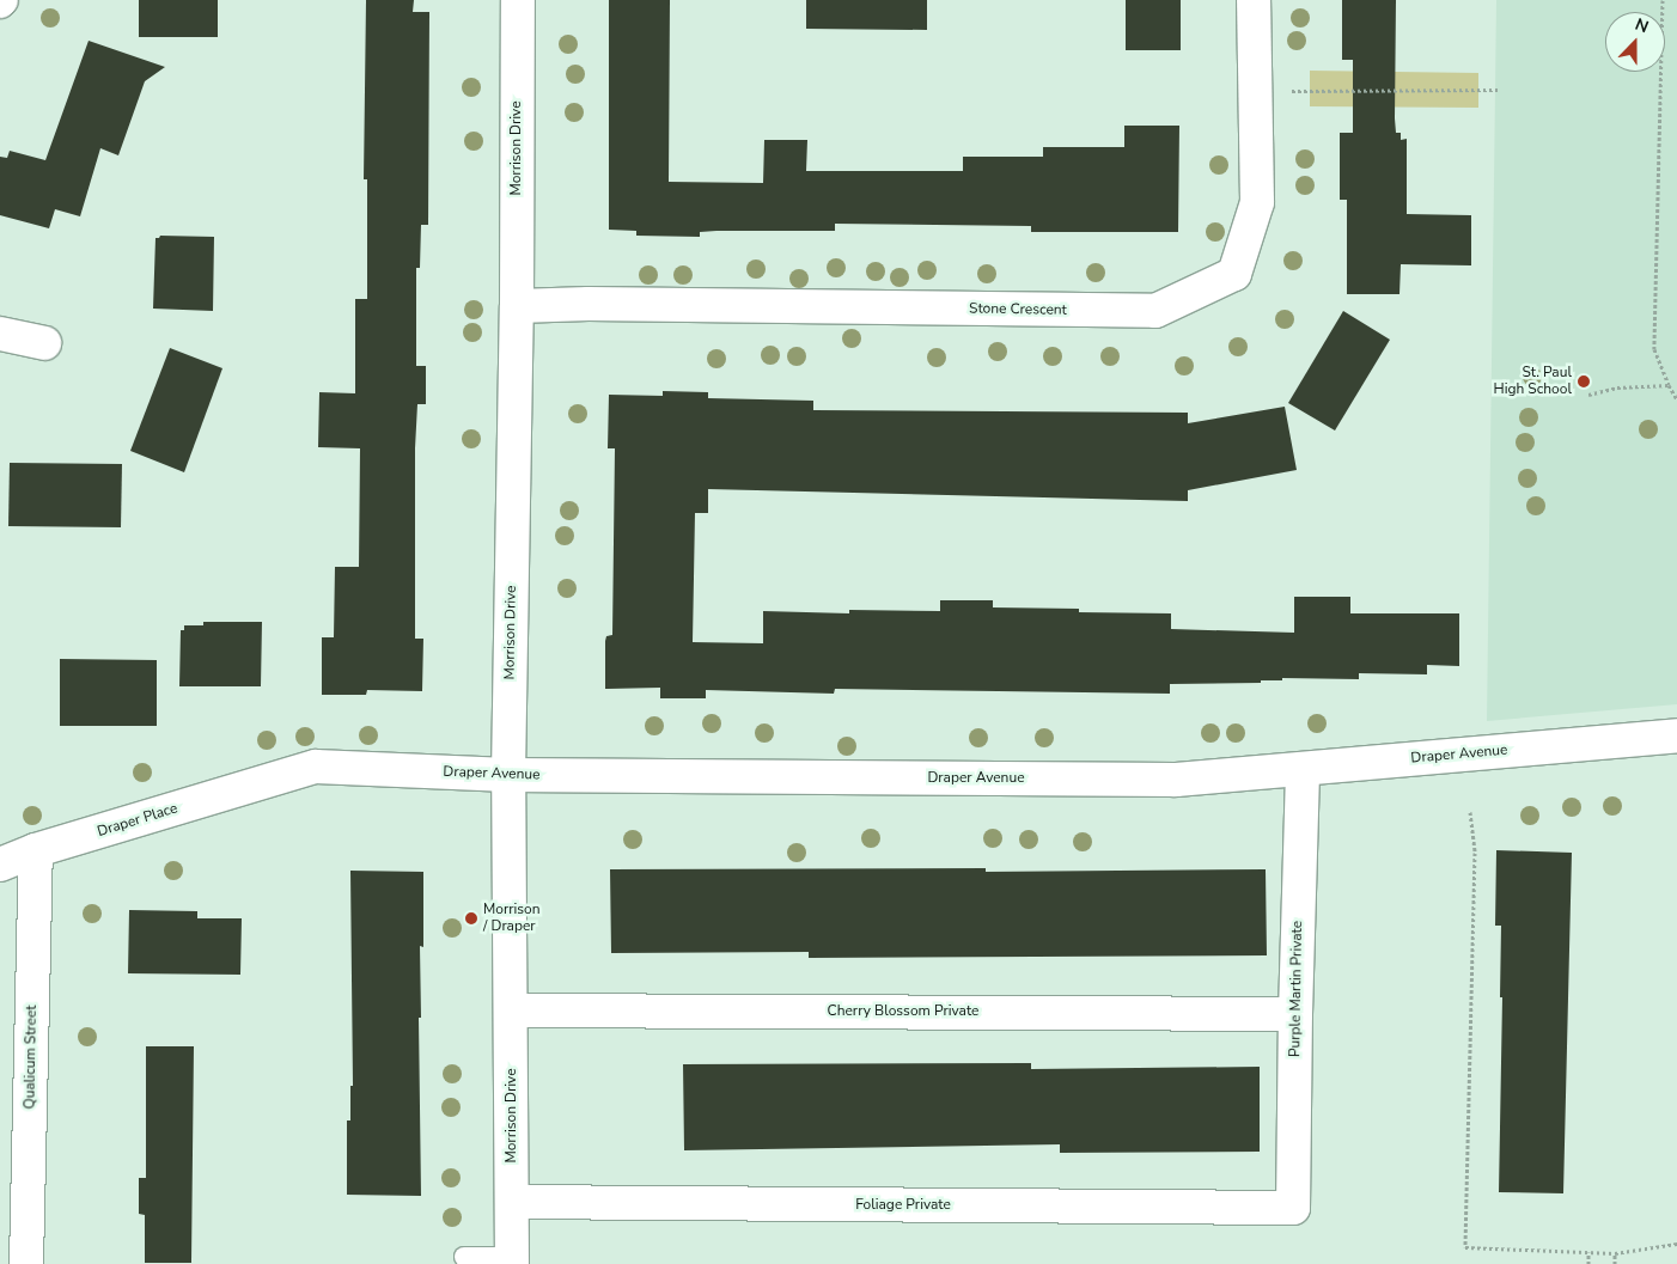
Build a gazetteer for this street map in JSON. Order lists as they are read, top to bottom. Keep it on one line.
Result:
{"streets":{"street":["Morrison Drive","Stone Crescent","Draper Avenue","Draper Place","Purple Martin Private","Cherry Blossom Private","Qualicum Street","Foliage Private"]},"crossings":[["Morrison Drive","Stone Crescent"],["Morrison Drive","Draper Avenue"],["Morrison Drive","Cherry Blossom Private"],["Morrison Drive","Foliage Private"],["Draper Avenue","Draper Place"],["Draper Avenue","Purple Martin Private"],["Draper Place","Qualicum Street"],["Purple Martin Private","Cherry Blossom Private"],["Purple Martin Private","Foliage Private"]],"places":["St. Paul High School","Morrison / Draper"],"north":"top"}
